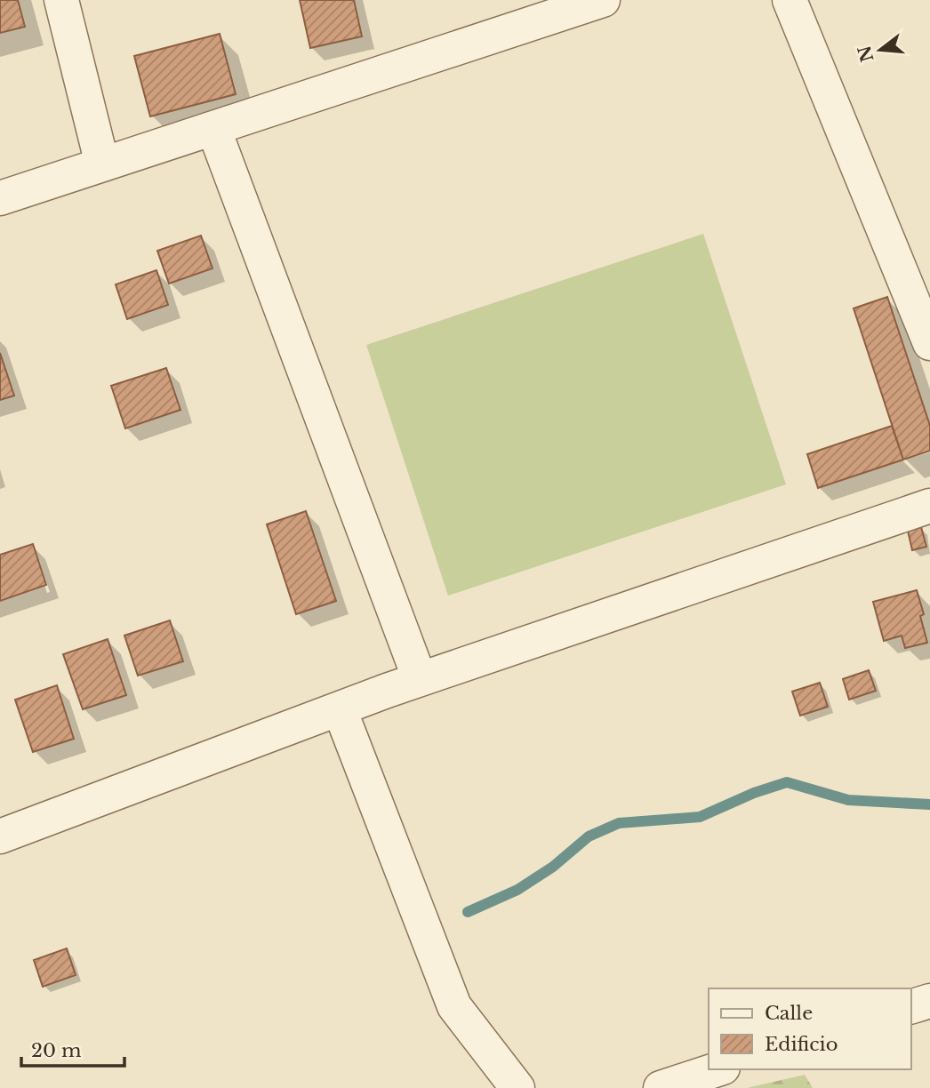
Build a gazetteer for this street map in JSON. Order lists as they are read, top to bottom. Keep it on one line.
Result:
{"legend":["Calle","Edificio"],"scale_bar":"20 m","north":"left"}
